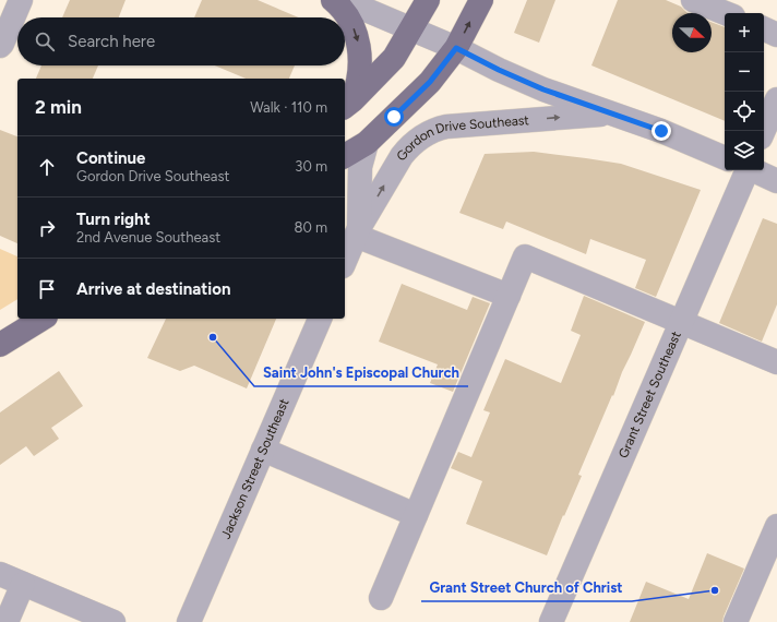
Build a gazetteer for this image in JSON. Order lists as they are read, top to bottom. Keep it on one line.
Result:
{"streets":{"street":["Gordon Drive Southeast","Grant Street Southeast","Jackson Street Southeast"]},"one_way":["Gordon Drive Southeast"],"places":["Saint John's Episcopal Church","Grant Street Church of Christ"],"north":"right","page":{"map_buttons":["+","−"],"search":"Search here","heading":["2 min","Walk · 110 m"],"list":[["Continue","Gordon Drive Southeast","30 m"],["Turn right","2nd Avenue Southeast","80 m"],"Arrive at destination"]}}
